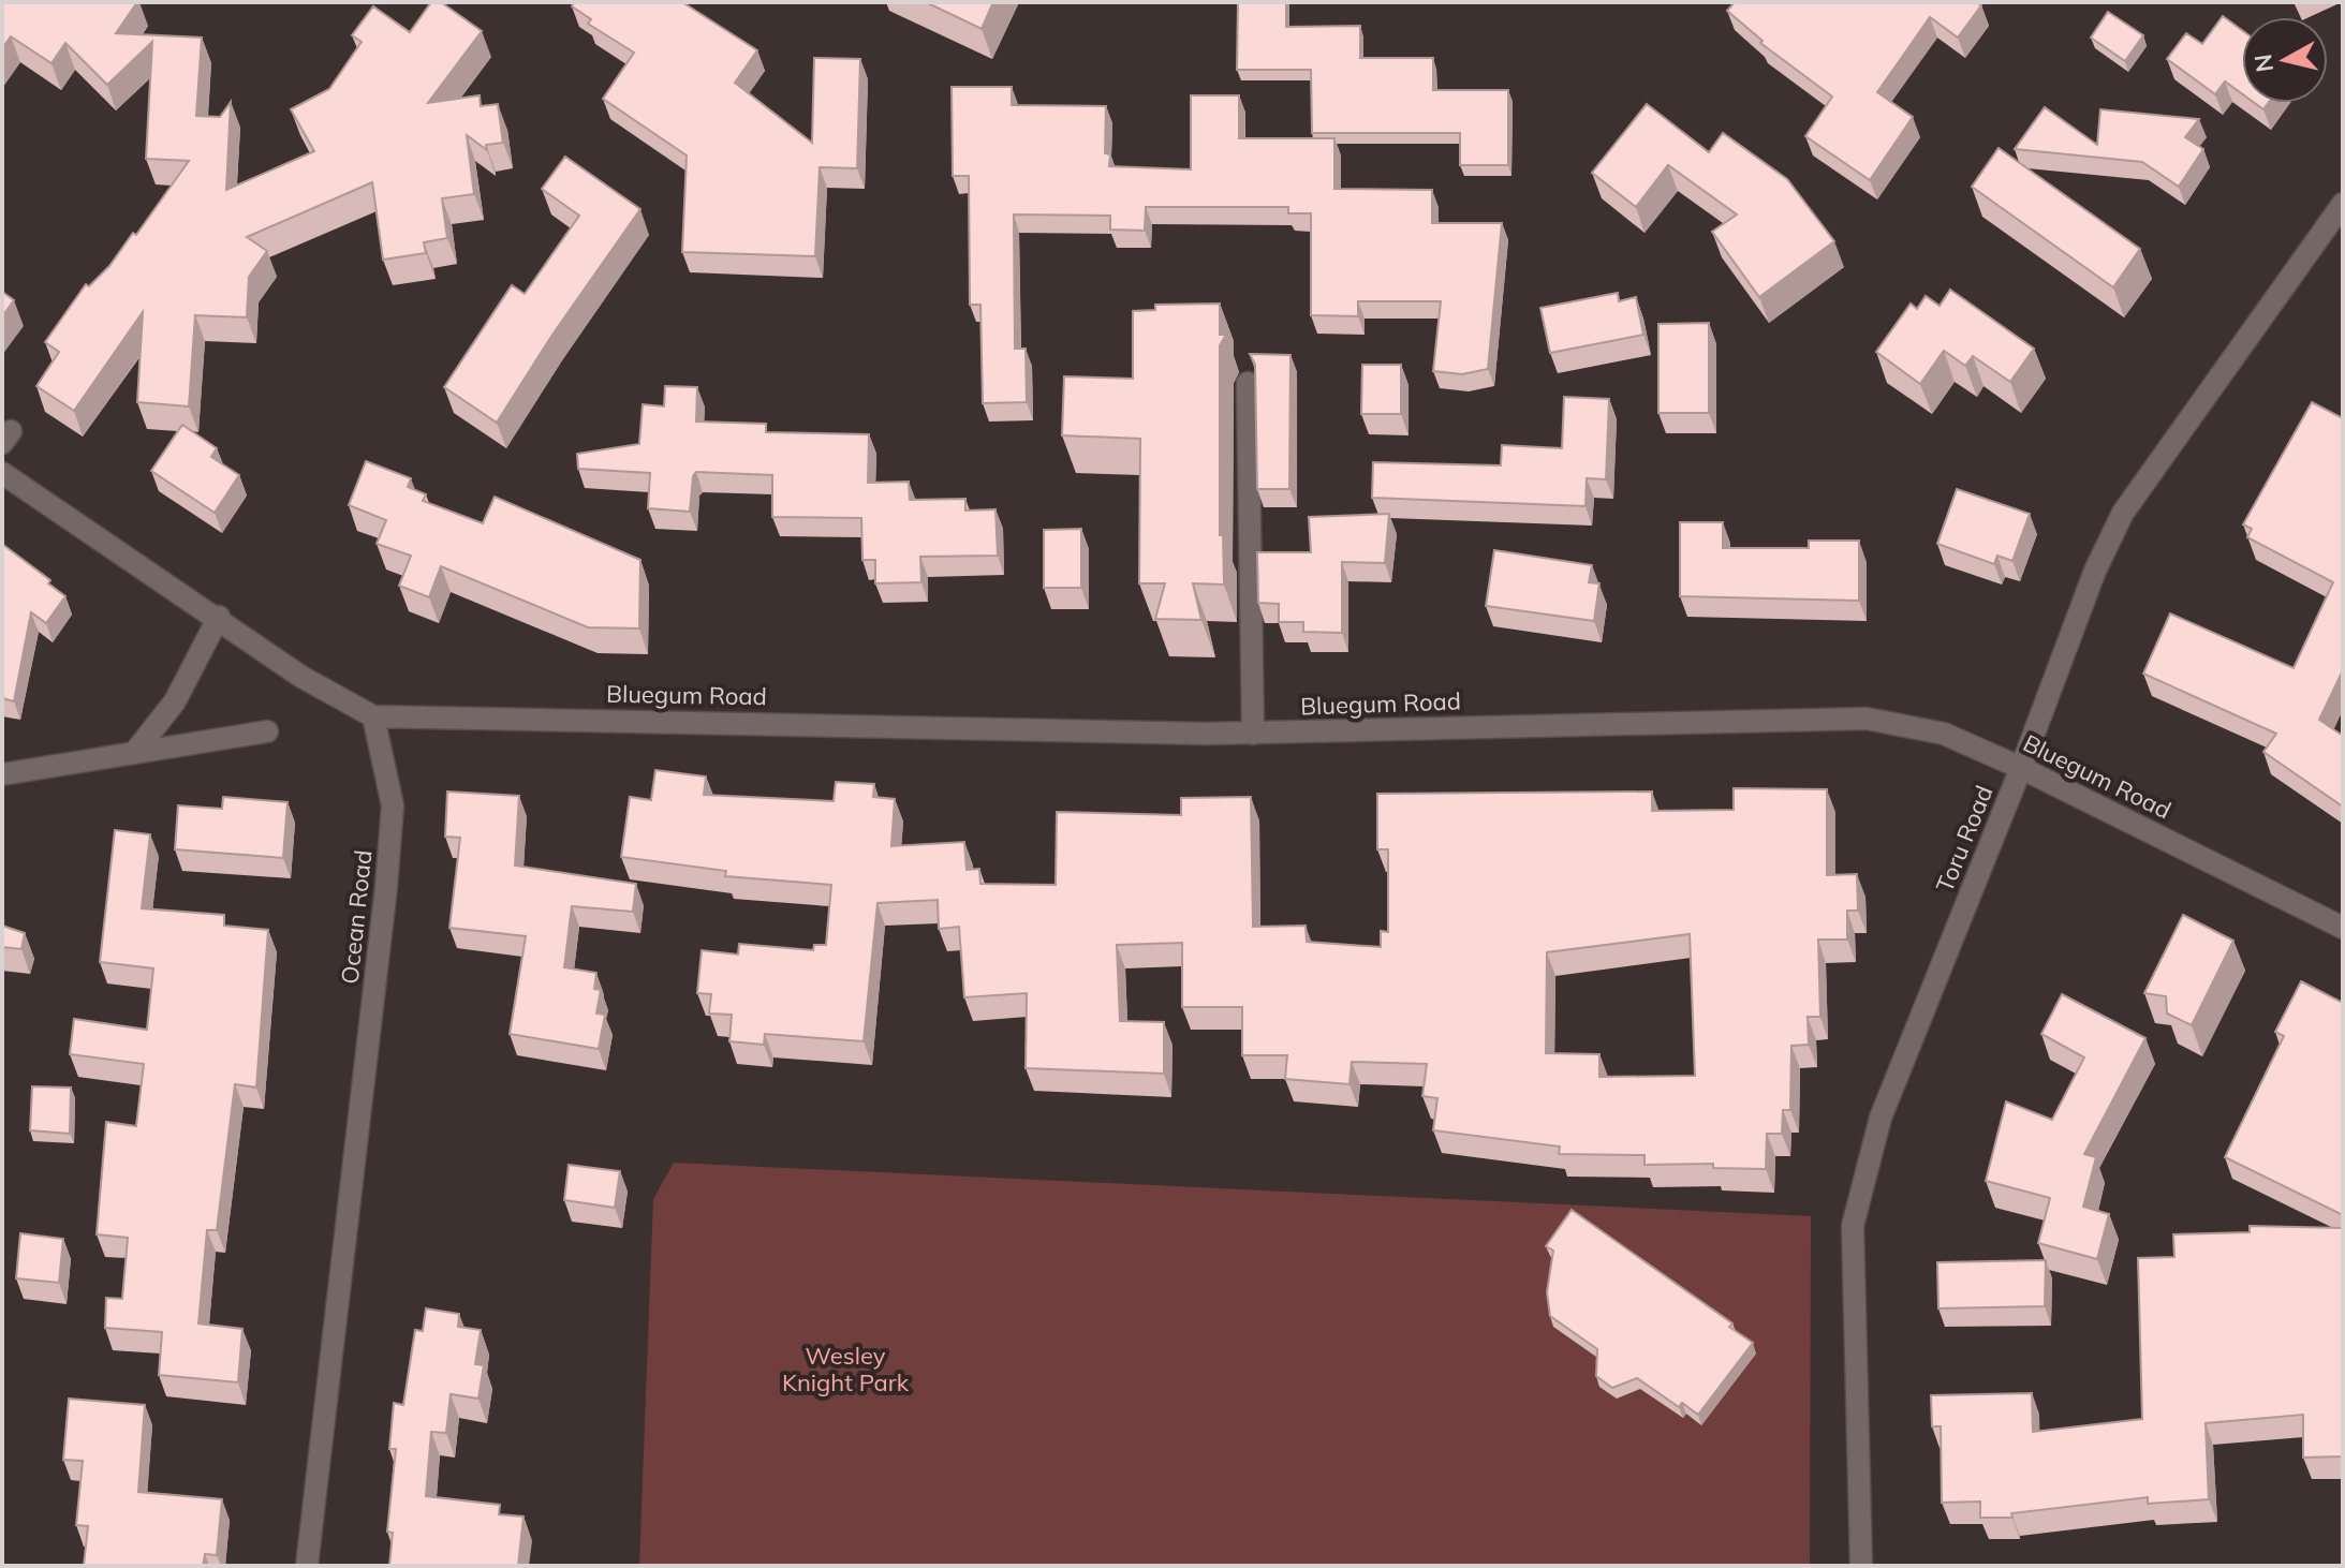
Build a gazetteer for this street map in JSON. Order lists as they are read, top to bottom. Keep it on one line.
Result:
{"streets":{"street":["Bluegum Road","Toru Road","Ocean Road"]},"crossings":[["Bluegum Road","Toru Road"],["Bluegum Road","Ocean Road"]],"parks":["Wesley Knight Park"],"north":"left"}
